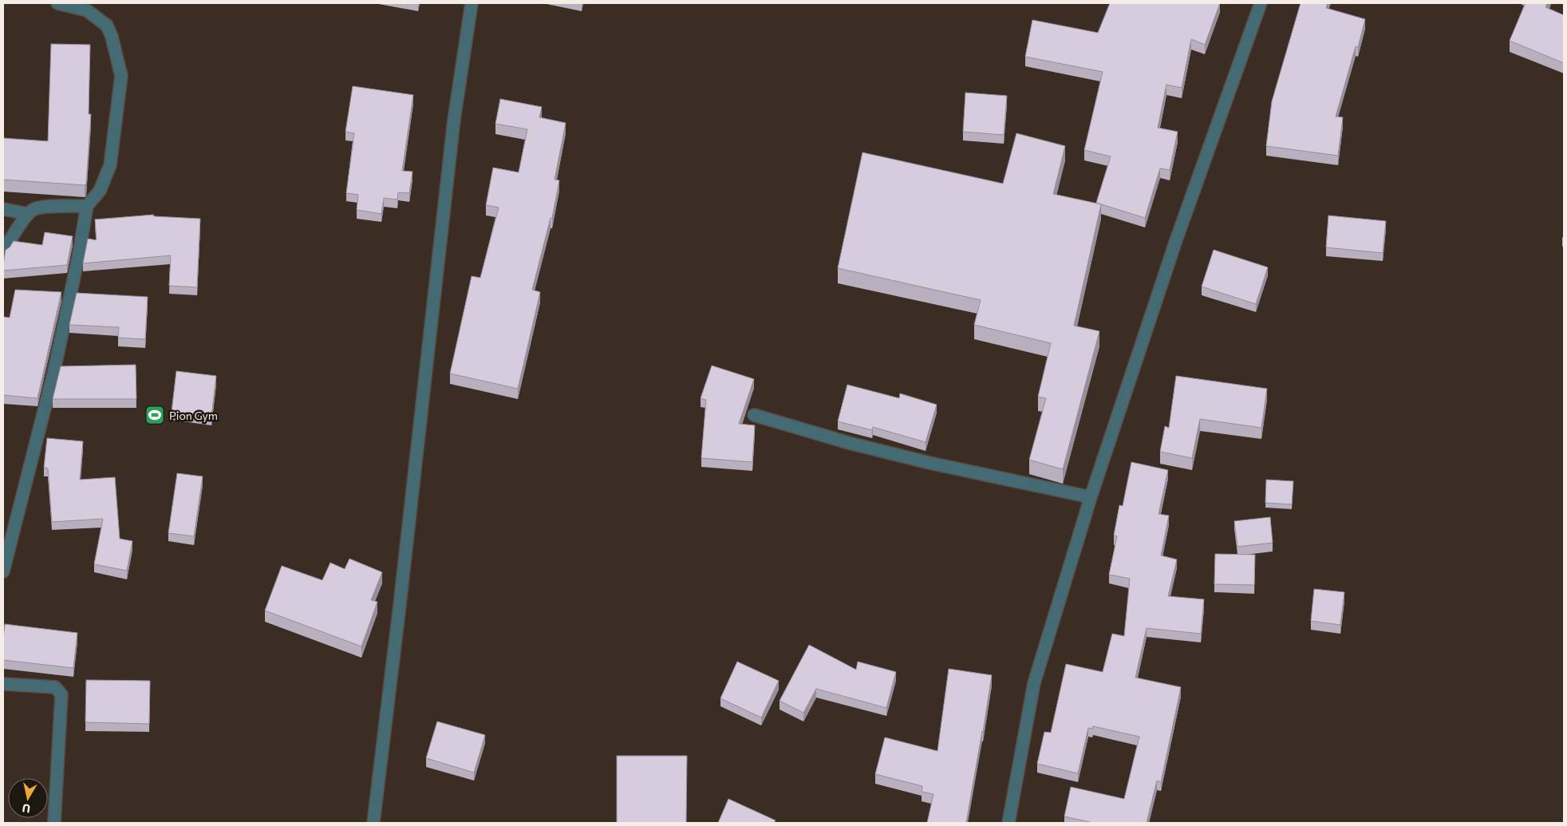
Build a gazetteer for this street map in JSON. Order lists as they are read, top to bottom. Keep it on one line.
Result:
{"places":{"sports":["Pion Gym"]},"north":"bottom"}
